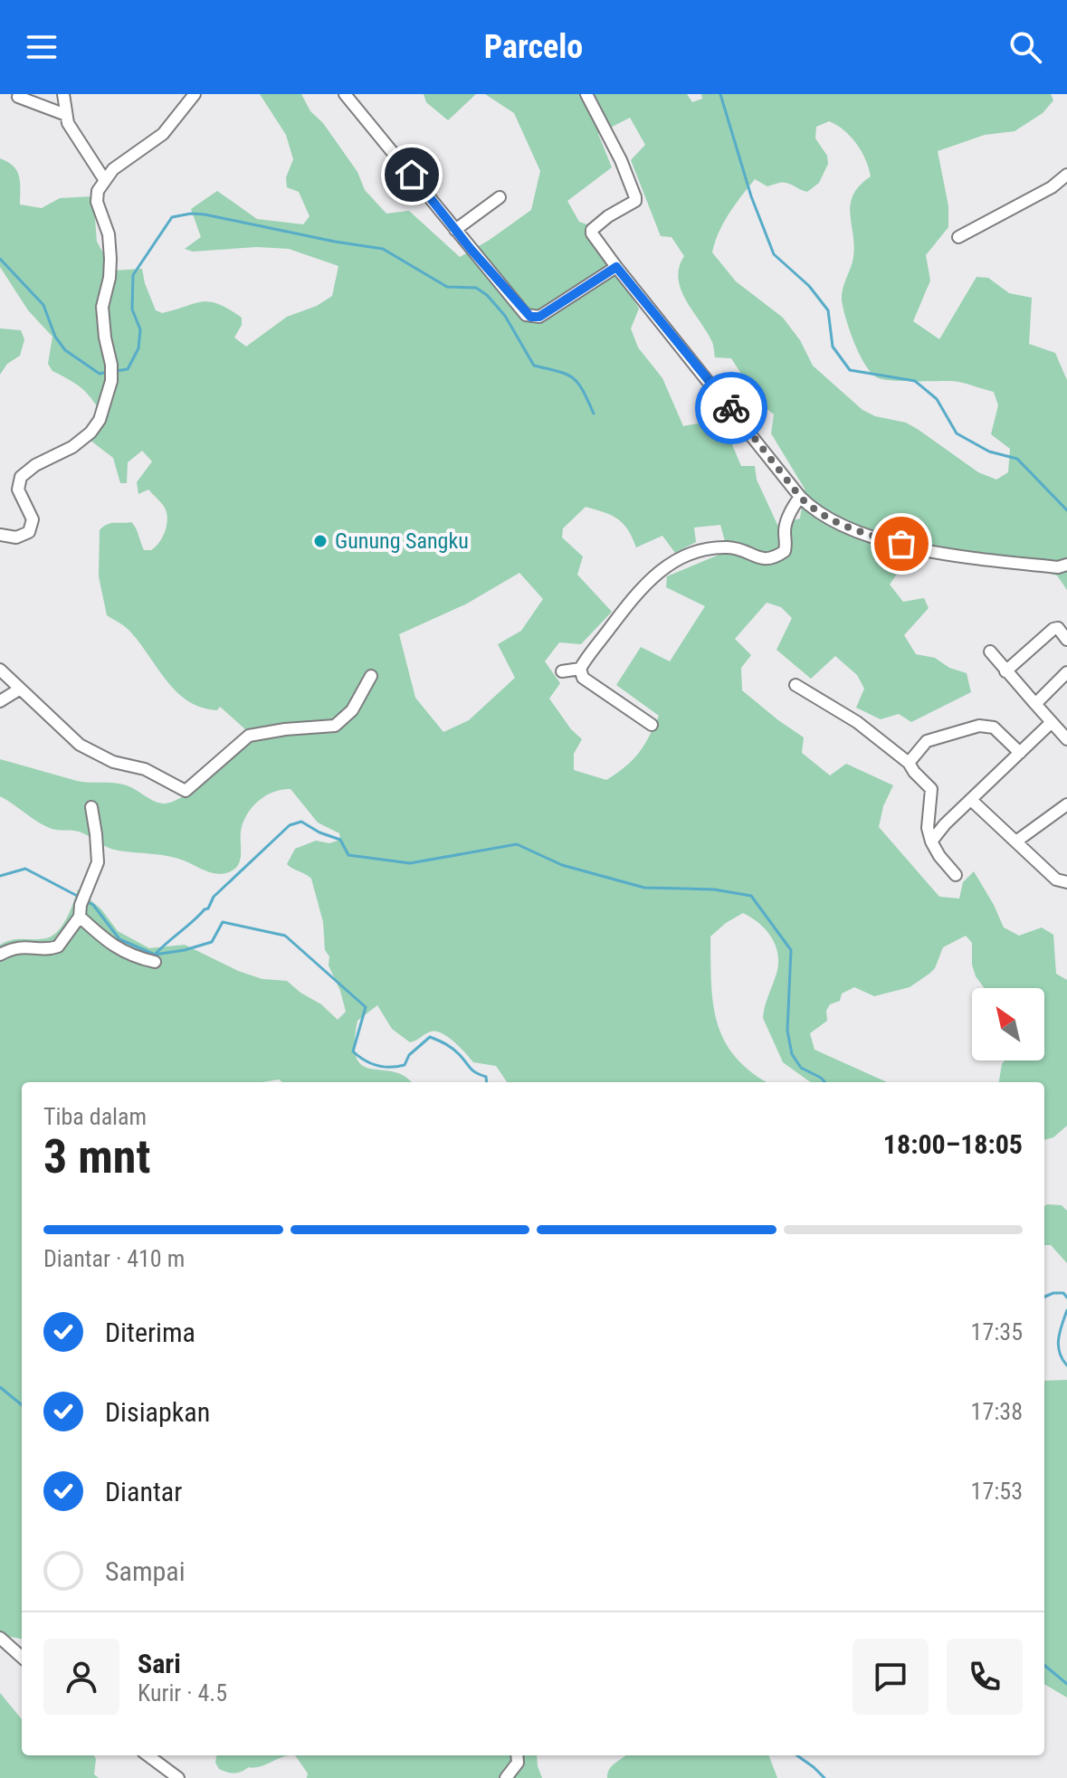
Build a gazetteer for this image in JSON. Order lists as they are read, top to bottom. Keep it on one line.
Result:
{"places":["Gunung Sangku"],"north":"top left","page":{"header":"Parcelo","heading":["3 mnt","Tiba dalam","18:00–18:05"],"panel":["Sari","Kurir · 4.5"],"bar":"Diantar · 410 m","list":[["Diterima","17:35"],["Disiapkan","17:38"],["Diantar","17:53"],"Sampai"]}}
